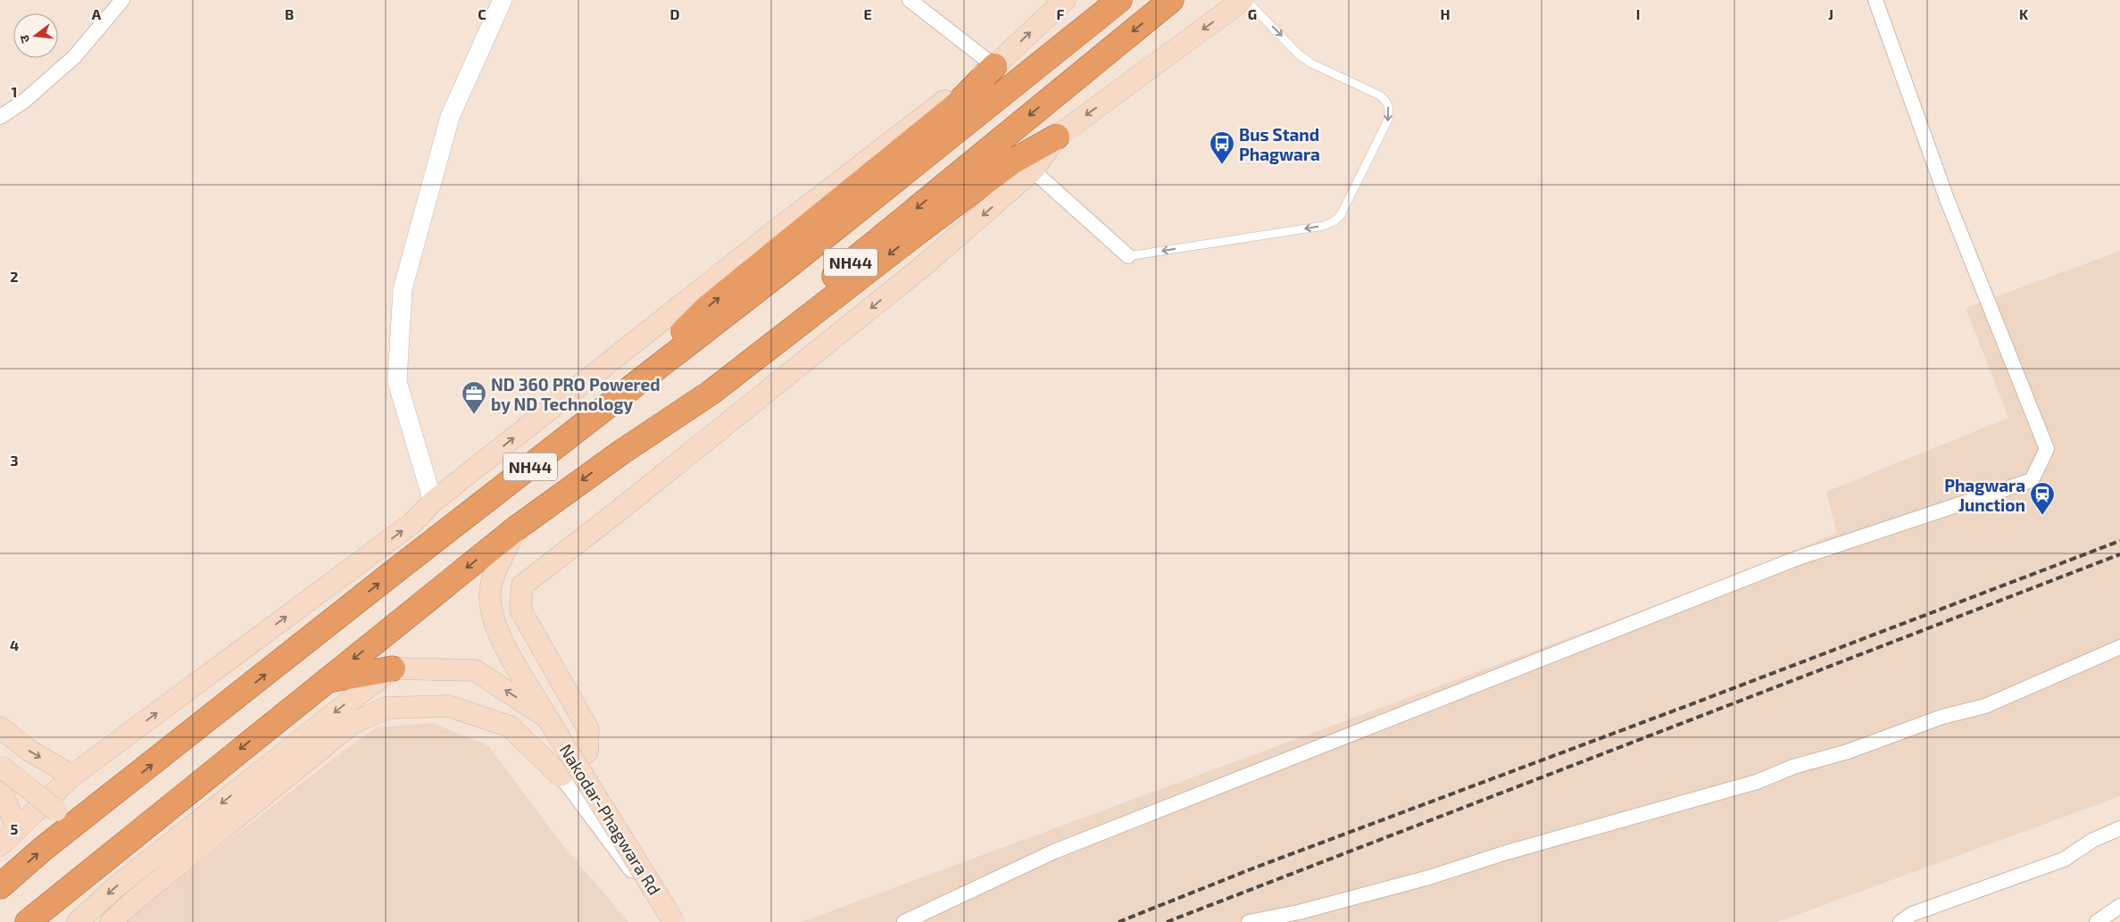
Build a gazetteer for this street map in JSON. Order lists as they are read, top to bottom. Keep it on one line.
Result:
{"streets":{"highway":["NH44"],"main road":["Nakodar-Phagwara Rd"]},"crossings":[["NH44","Nakodar-Phagwara Rd"]],"places":{"bus stop":["Bus Stand Phagwara"],"office":["ND 360 PRO Powered by ND Technology"],"station":["Phagwara Junction"]},"north":"left","grid":{"columns":["A","B","C","D","E","F","G","H","I","J","K"],"rows":["1","2","3","4","5"]}}
